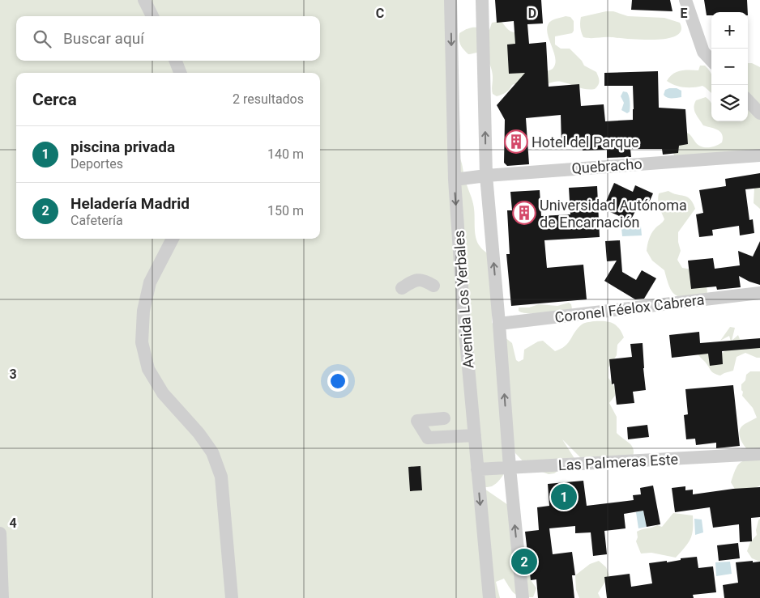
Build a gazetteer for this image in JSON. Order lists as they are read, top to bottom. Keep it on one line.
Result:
{"streets":{"street":["Quebracho","Avenida Los Yerbales","Coronel Féelox Cabrera","Las Palmeras Este"]},"crossings":[["Quebracho","Avenida Los Yerbales"],["Avenida Los Yerbales","Las Palmeras Este"]],"places":{"building":["Hotel del Parque","Universidad Autónoma de Encarnación"]},"page":{"map_buttons":["+","−"],"search":"Buscar aquí","heading":["Cerca","2 resultados"],"list":[{"mark":"1","name":"piscina privada","note":"Deportes","value":"140 m"},{"mark":"2","name":"Heladería Madrid","note":"Cafetería","value":"150 m"}],"pins":["1","2"]},"grid":{"columns":["C","D","E"],"rows":["3","4"]}}
